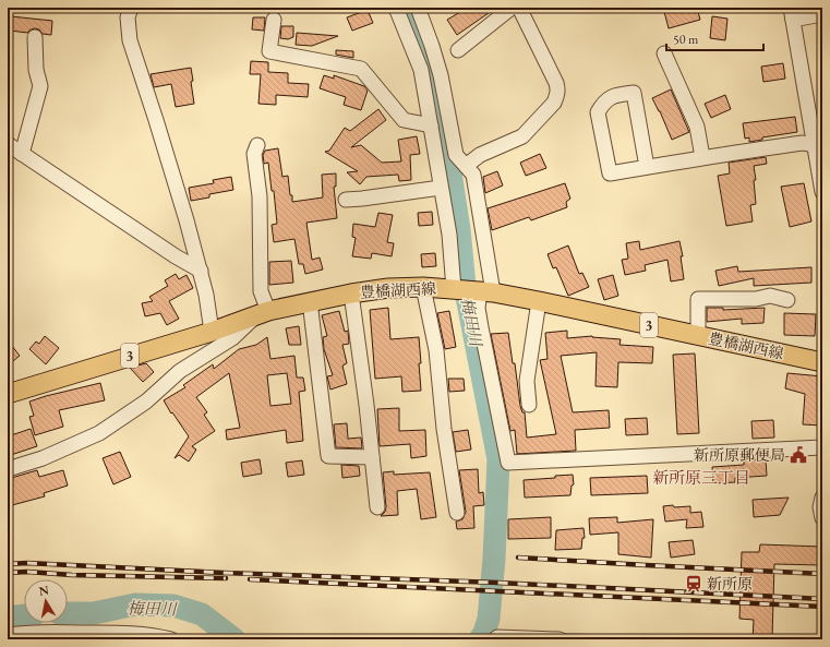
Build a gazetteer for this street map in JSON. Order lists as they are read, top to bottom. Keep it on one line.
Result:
{"streets":{"main road":["豊橋湖西線","3"]},"districts":["新所原三丁目"],"water":["梅田川"],"places":{"public building":["新所原郵便局"],"station":["新所原"]},"scale_bar":"50 m","north":"top"}
